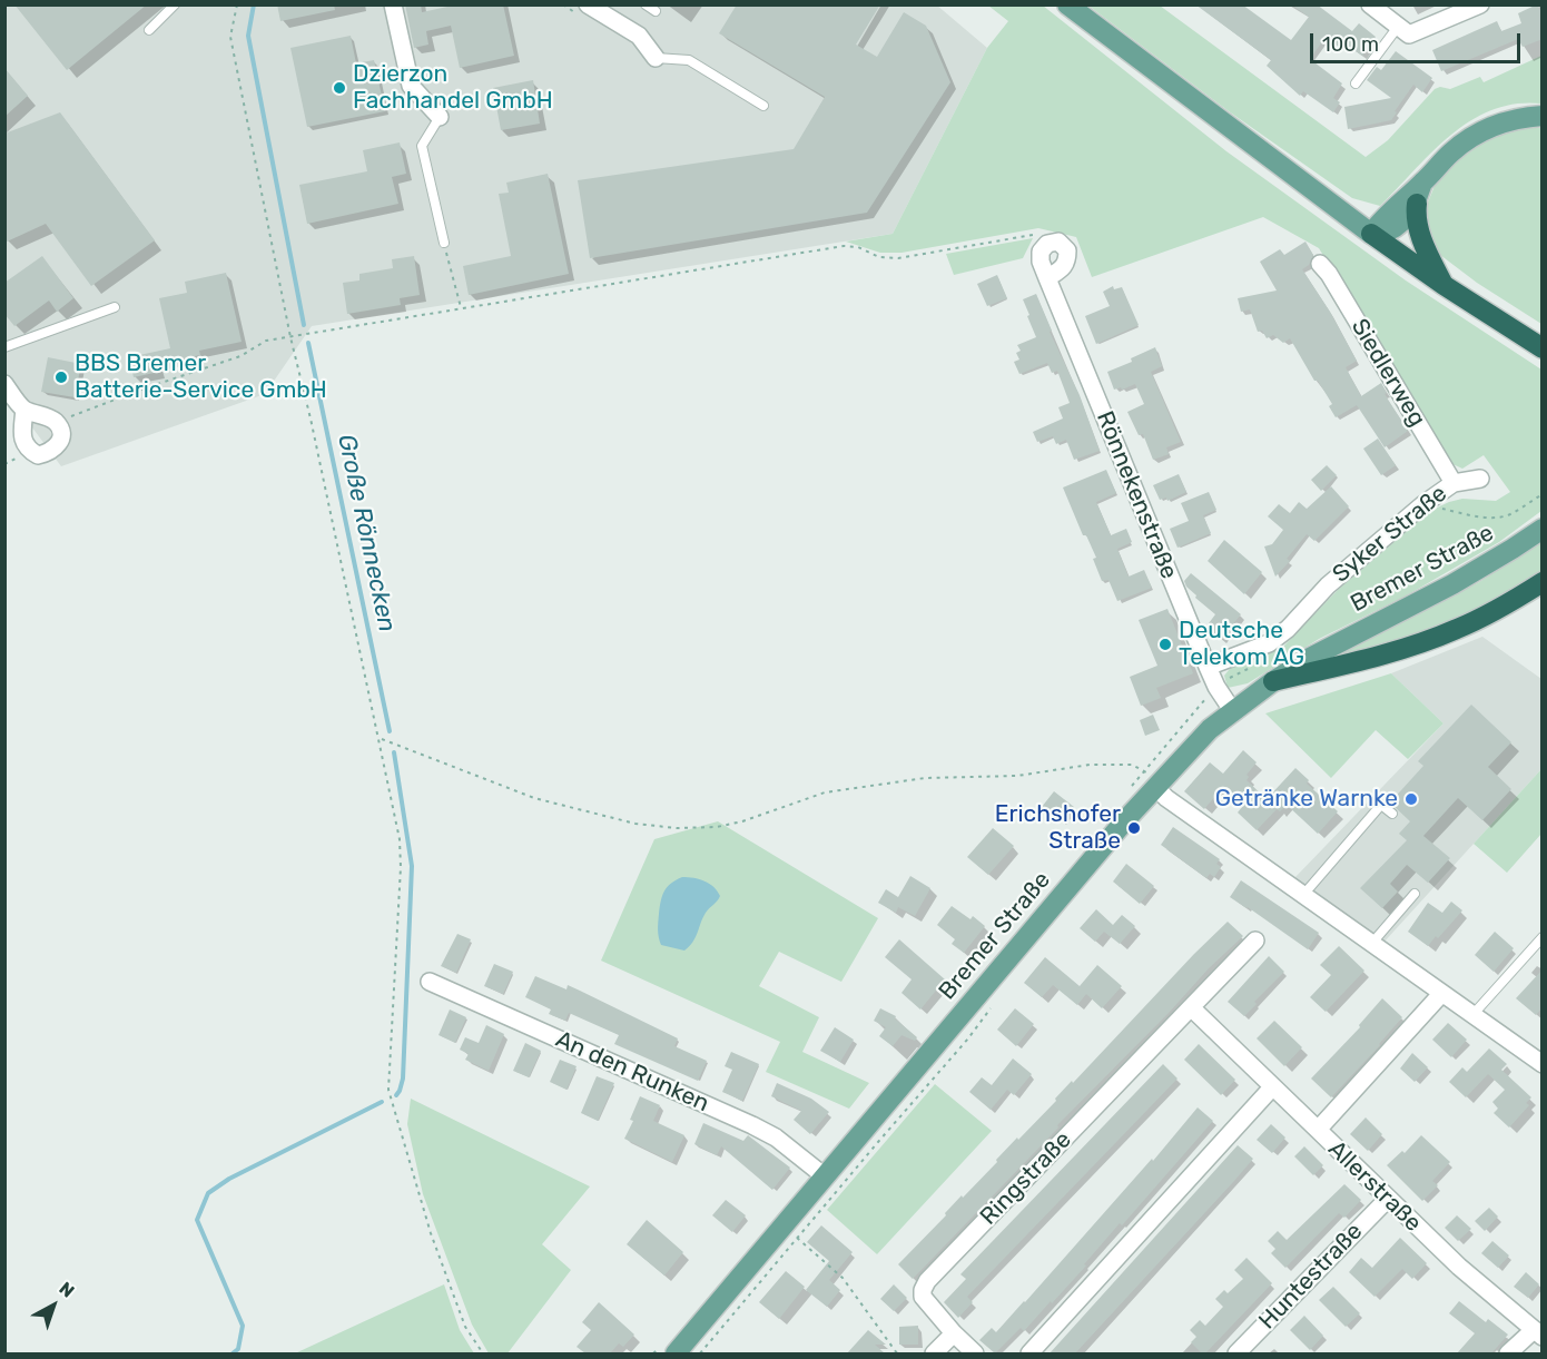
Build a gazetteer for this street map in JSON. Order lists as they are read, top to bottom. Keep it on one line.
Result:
{"streets":{"main road":["Bremer Straße"],"street":["Siedlerweg","Rönnekenstraße","Syker Straße","An den Runken","Ringstraße","Allerstraße","Huntestraße"]},"crossings":[["Siedlerweg","Syker Straße"],["Rönnekenstraße","Syker Straße"],["Rönnekenstraße","Bremer Straße"],["Bremer Straße","An den Runken"],["Allerstraße","Huntestraße"]],"water":["Große Rönnecken"],"places":["Dzierzon Fachhandel GmbH","BBS Bremer Batterie-Service GmbH","Deutsche Telekom AG","Getränke Warnke","Erichshofer Straße"],"scale_bar":"100 m","north":"top right"}
